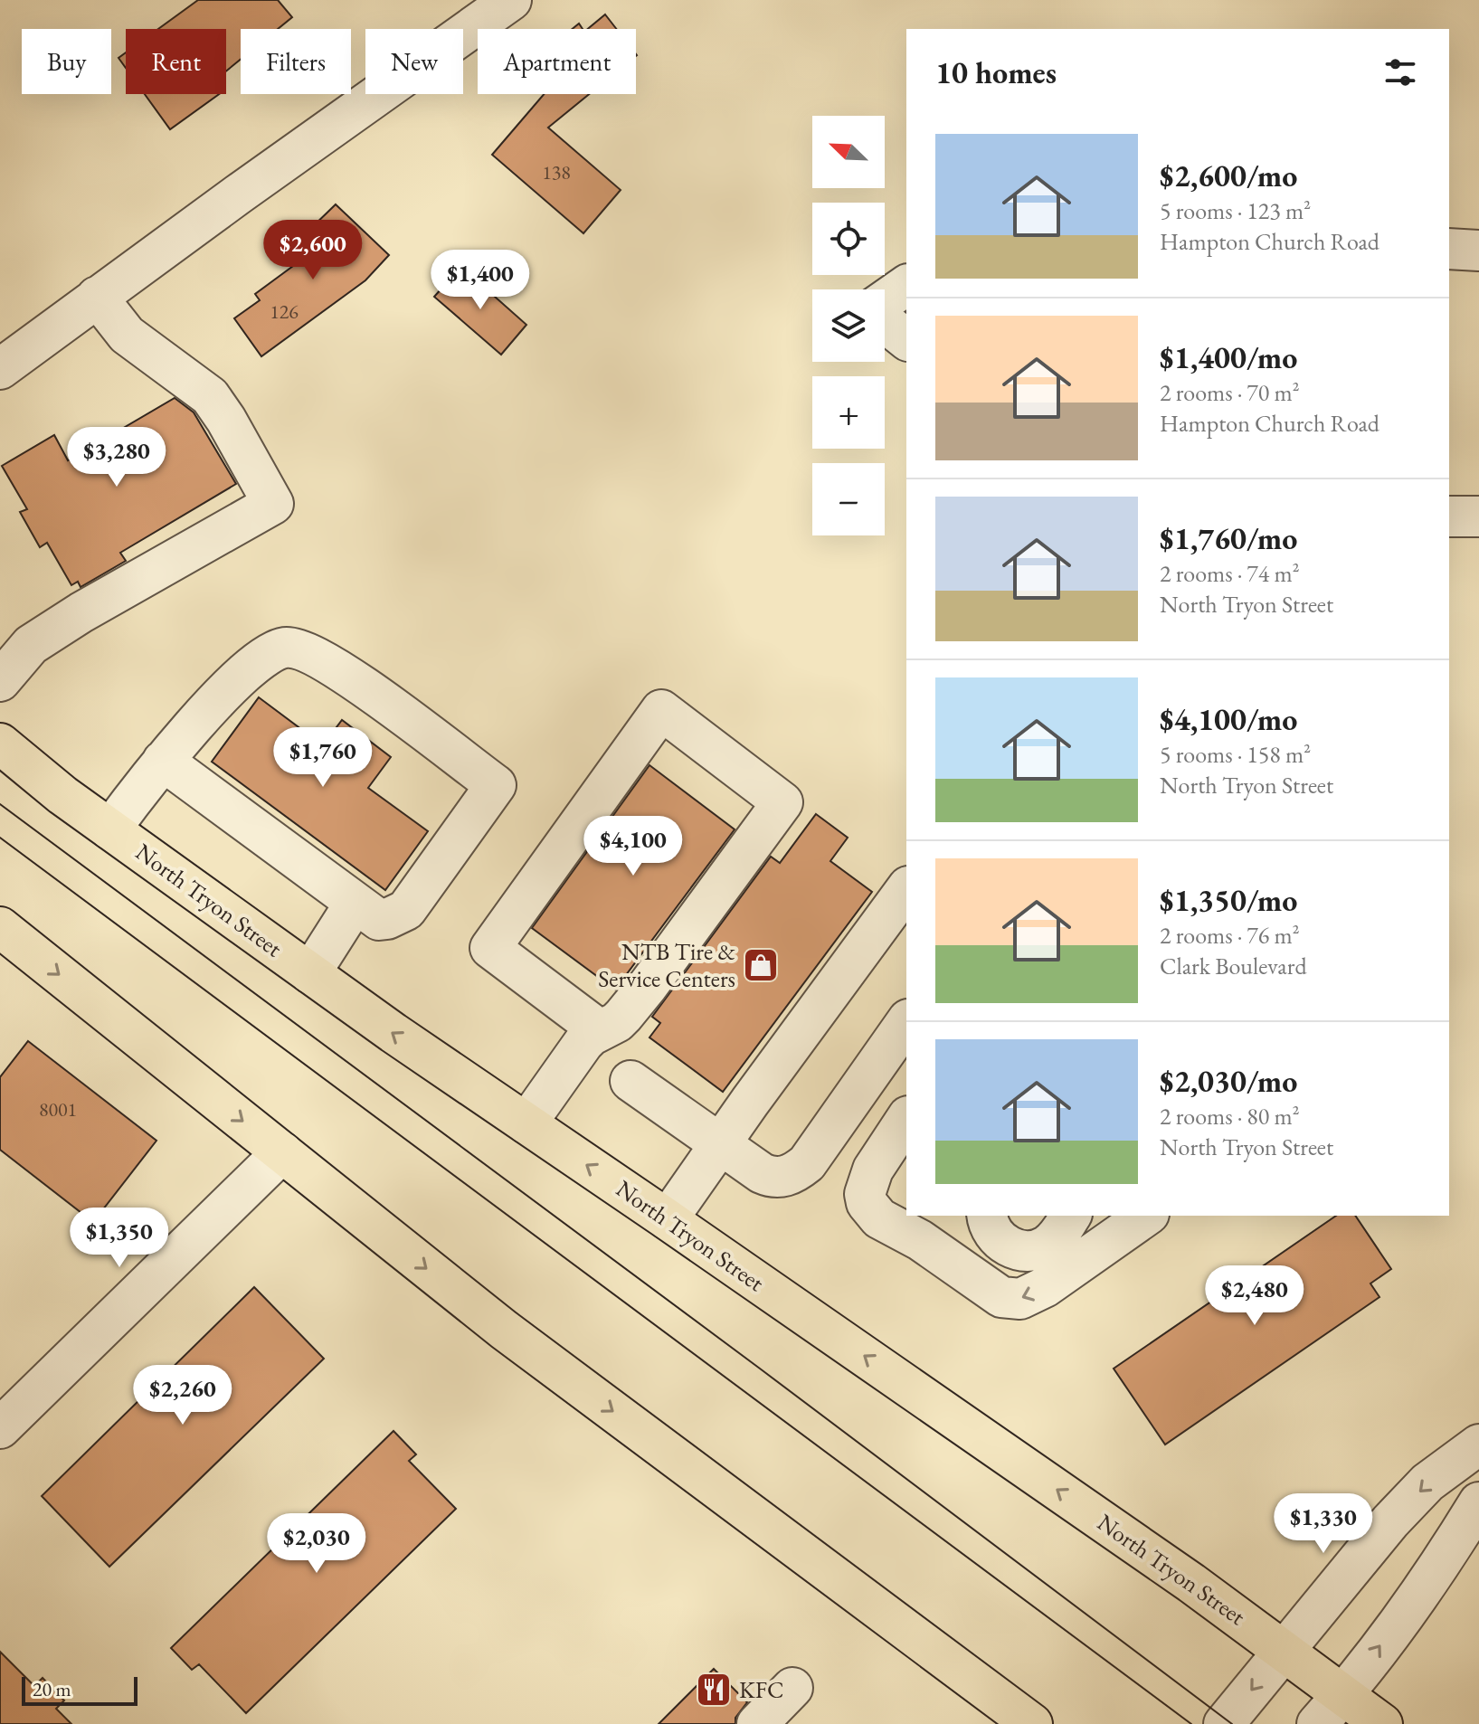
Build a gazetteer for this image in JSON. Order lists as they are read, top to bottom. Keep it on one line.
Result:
{"streets":{"main road":["North Tryon Street"]},"places":{"shop":["NTB Tire & Service Centers"],"restaurant":["KFC"]},"house_numbers":["138","126","8001"],"scale_bar":"20 m","north":"top left","page":{"chip":["Buy","Rent","Filters","New","Apartment"],"heading":"10 homes","map_buttons":["+","−"],"list":[{"name":"$2,600/mo","note":"5 rooms · 123 m² · Hampton Church Road"},{"name":"$1,400/mo","note":"2 rooms · 70 m² · Hampton Church Road"},{"name":"$1,760/mo","note":"2 rooms · 74 m² · North Tryon Street"},{"name":"$4,100/mo","note":"5 rooms · 158 m² · North Tryon Street"},{"name":"$1,350/mo","note":"2 rooms · 76 m² · Clark Boulevard"},{"name":"$2,030/mo","note":"2 rooms · 80 m² · North Tryon Street"}],"price":["$2,600","$1,400","$3,280","$1,760","$4,100","$1,350","$2,480","$2,260","$1,330","$2,030"],"scale":"20 m"}}
